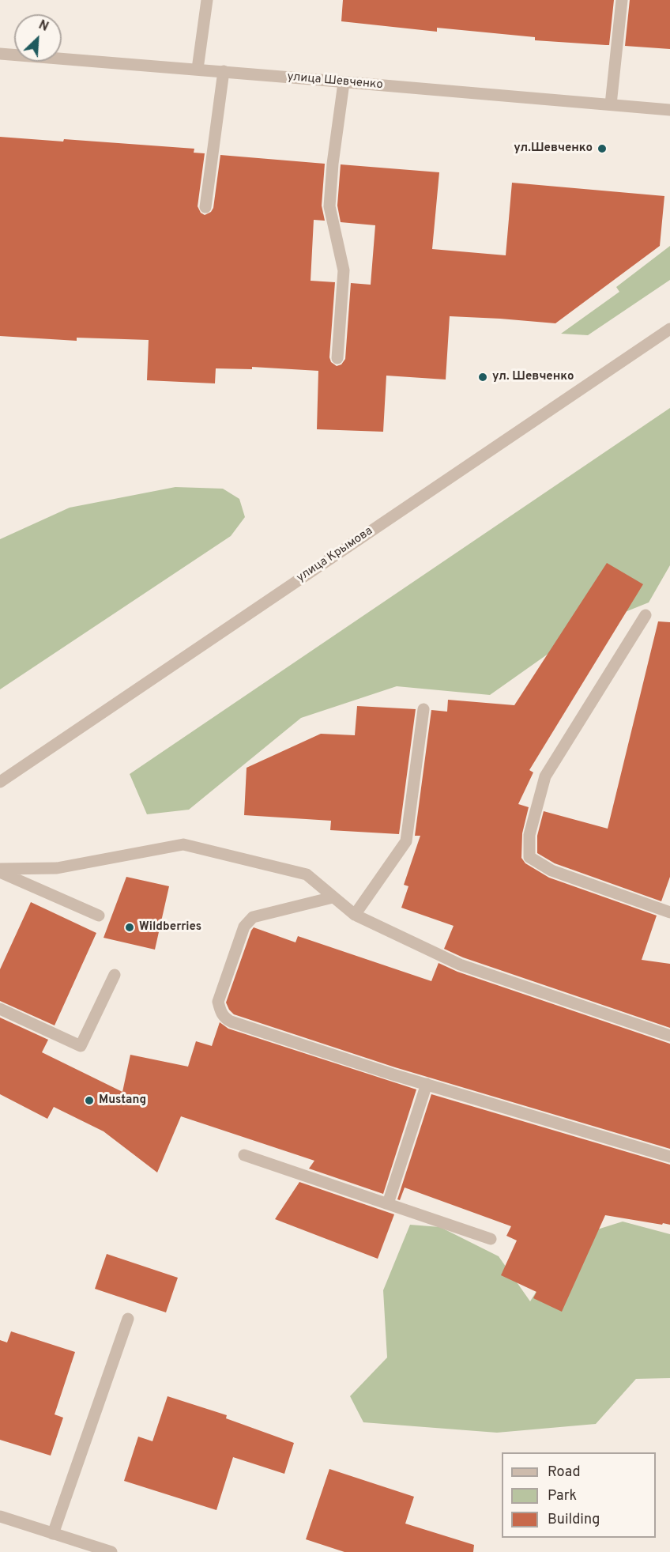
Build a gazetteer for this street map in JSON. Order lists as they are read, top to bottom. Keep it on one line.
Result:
{"streets":{"street":["улица Шевченко","улица Крымова"]},"places":["ул.Шевченко","ул. Шевченко","Wildberries","Mustang"],"legend":["Road","Park","Building"],"north":"top right"}
